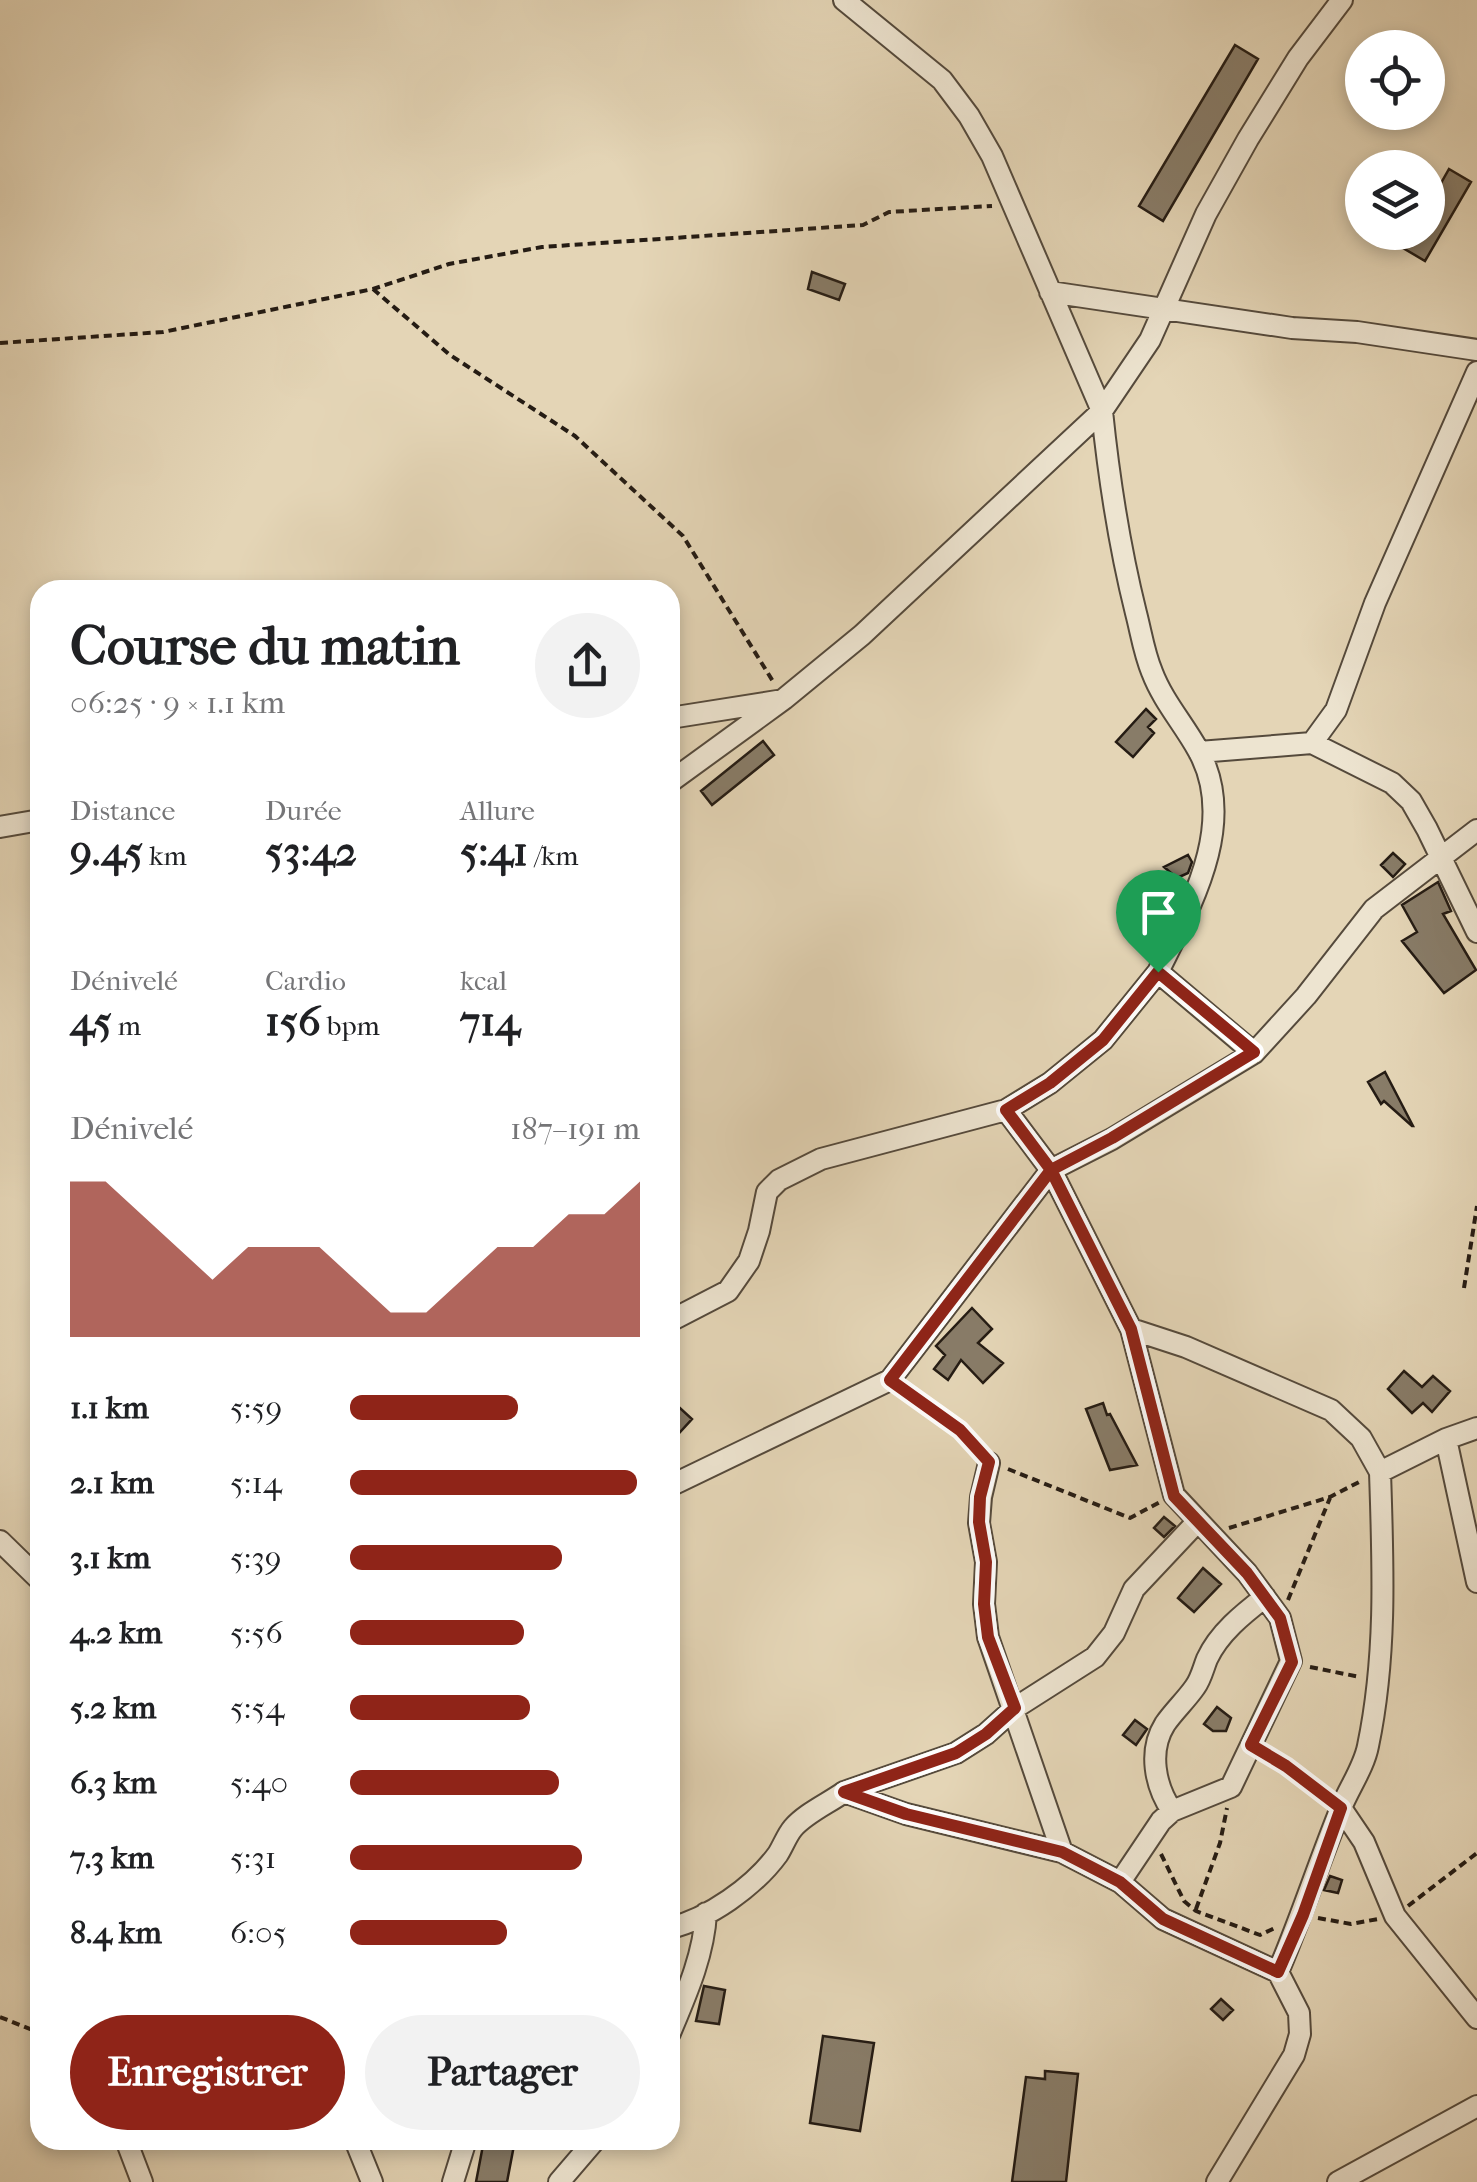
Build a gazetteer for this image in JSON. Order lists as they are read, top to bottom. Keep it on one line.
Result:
{"page":{"heading":["Course du matin","06:25 · 9 × 1.1 km"],"stats":[["Distance","9.45 km"],["Durée","53:42"],["Allure","5:41 /km"],["Dénivelé","45 m"],["Cardio","156 bpm"],["kcal","714"]],"chart":["Dénivelé","187–191 m"],"list":[{"name":"1.1 km","note":"5:59"},{"name":"2.1 km","note":"5:14"},{"name":"3.1 km","note":"5:39"},{"name":"4.2 km","note":"5:56"},{"name":"5.2 km","note":"5:54"},{"name":"6.3 km","note":"5:40"},{"name":"7.3 km","note":"5:31"},{"name":"8.4 km","note":"6:05"}],"buttons":["Enregistrer","Partager"]}}
